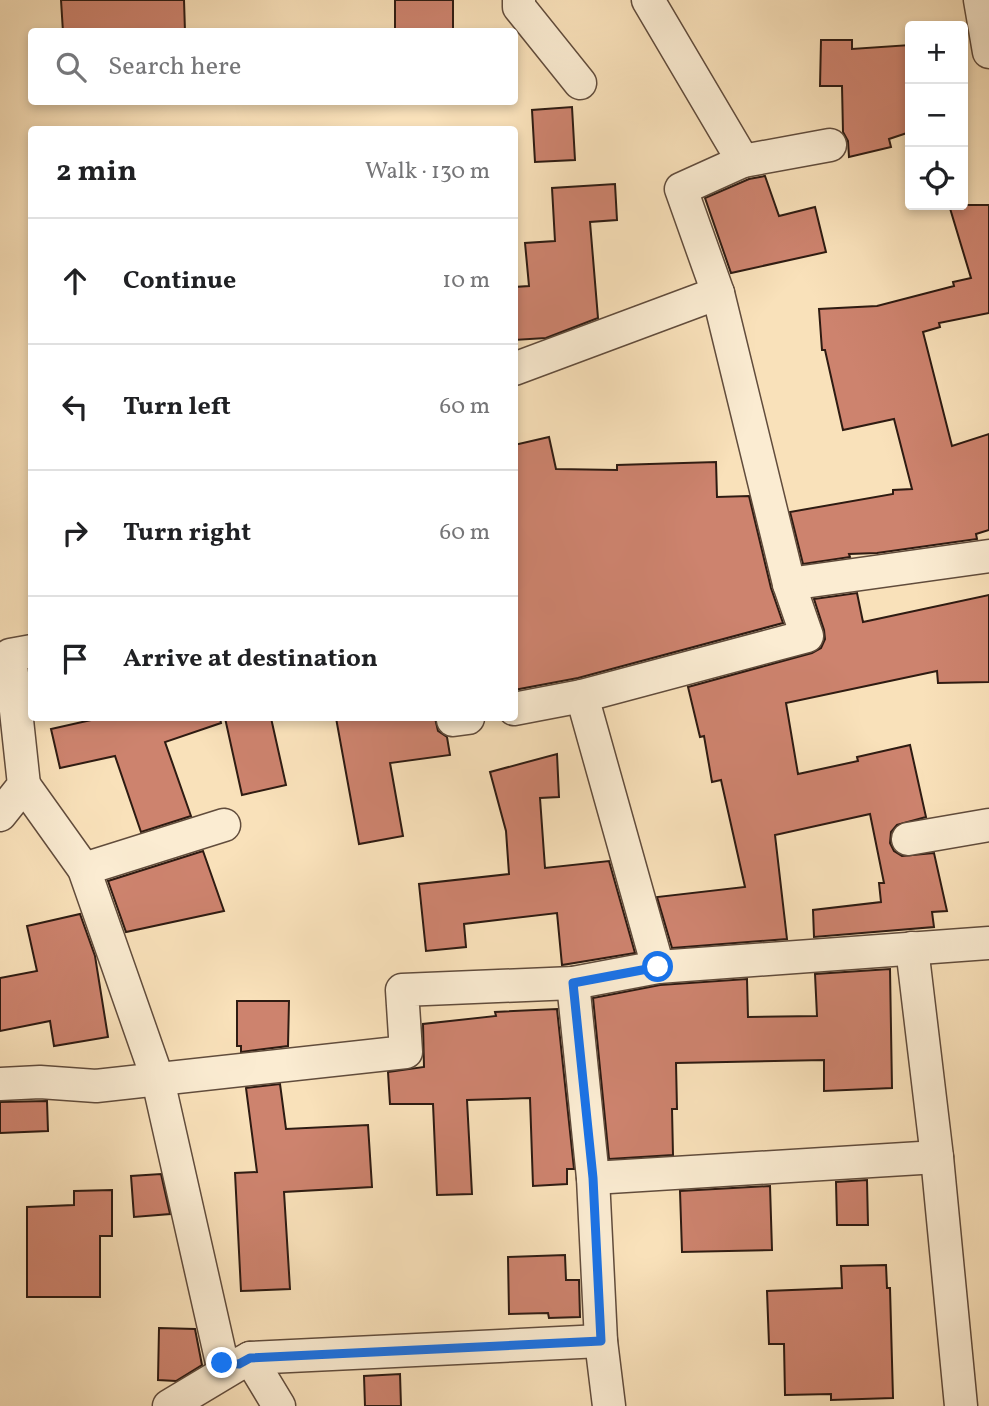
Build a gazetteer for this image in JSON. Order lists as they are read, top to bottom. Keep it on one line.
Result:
{"page":{"map_buttons":["+","−"],"search":"Search here","heading":["2 min","Walk · 130 m"],"list":[["Continue","10 m"],["Turn left","60 m"],["Turn right","60 m"],"Arrive at destination"]}}
